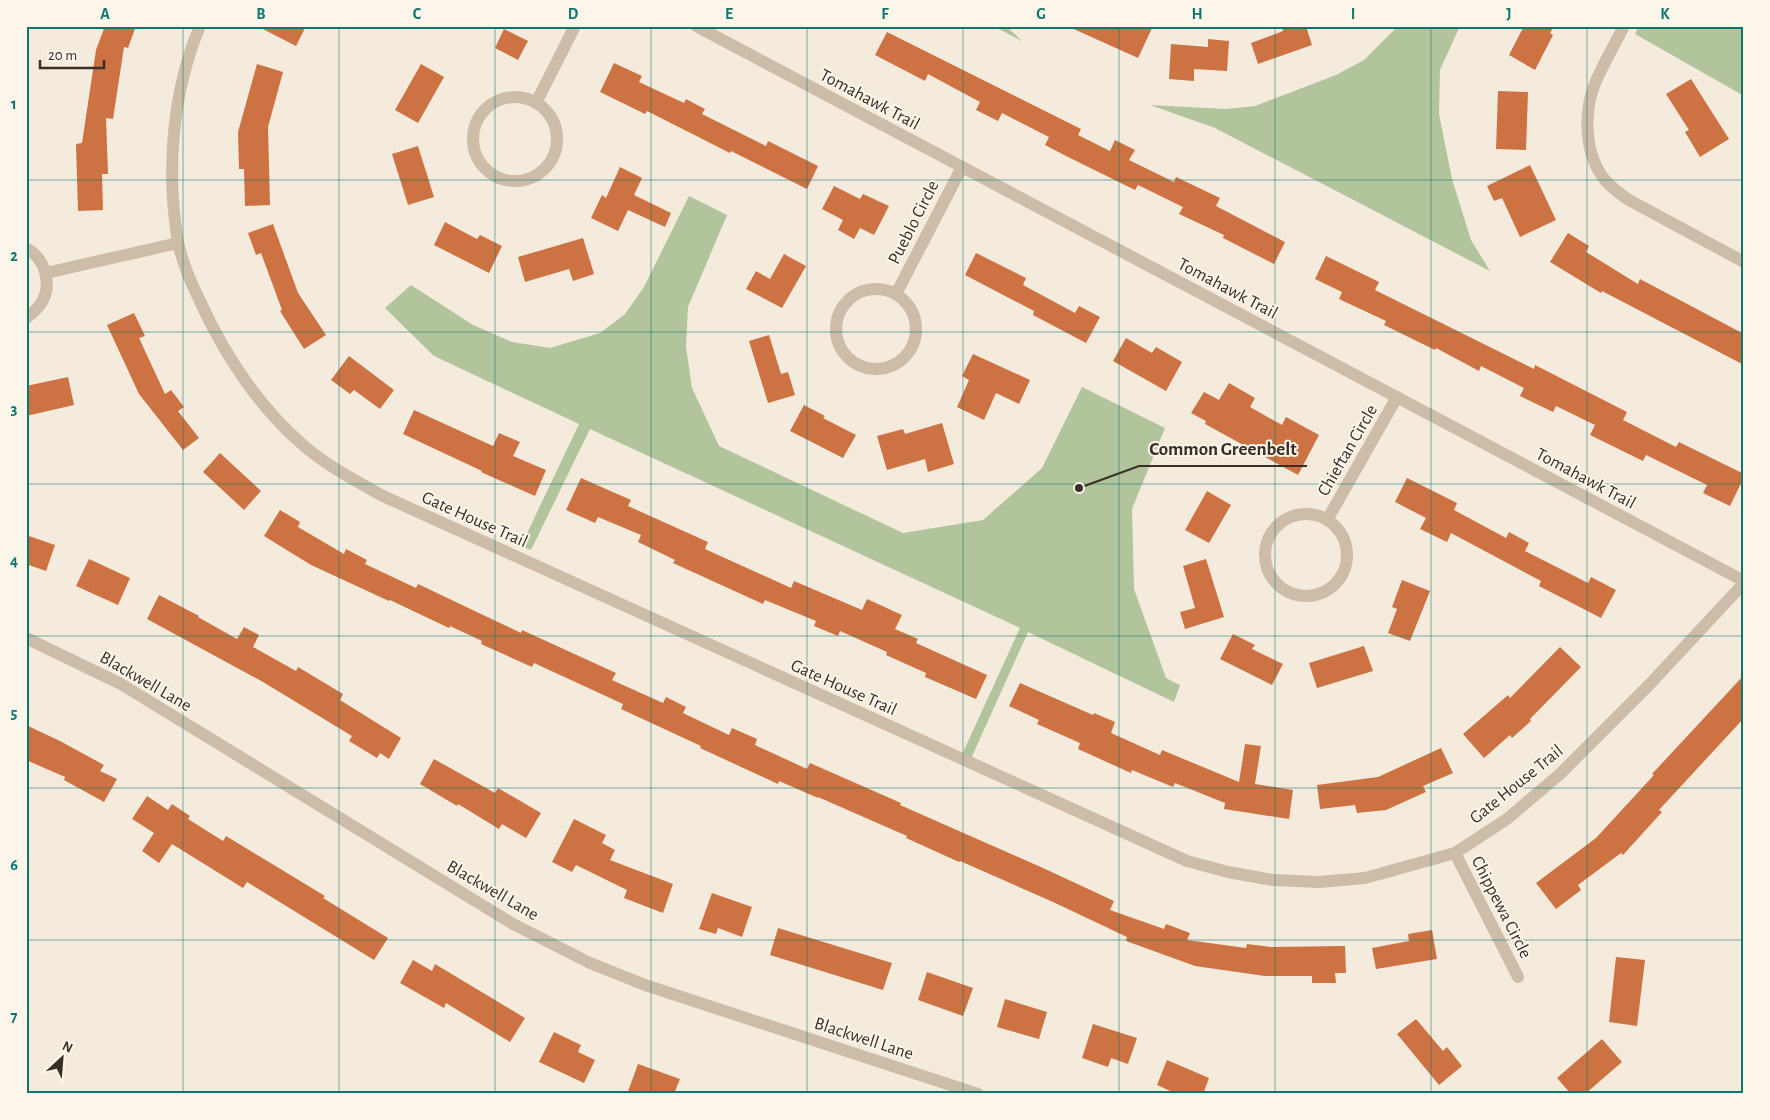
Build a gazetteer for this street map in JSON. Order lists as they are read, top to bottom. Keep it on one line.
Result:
{"streets":{"street":["Tomahawk Trail","Pueblo Circle","Chieftan Circle","Gate House Trail","Blackwell Lane","Chippewa Circle"]},"crossings":[["Tomahawk Trail","Pueblo Circle"],["Tomahawk Trail","Chieftan Circle"],["Tomahawk Trail","Gate House Trail"],["Gate House Trail","Chippewa Circle"]],"places":["Common Greenbelt"],"scale_bar":"20 m","north":"top right","grid":{"columns":["A","B","C","D","E","F","G","H","I","J","K"],"rows":["1","2","3","4","5","6","7"]}}
